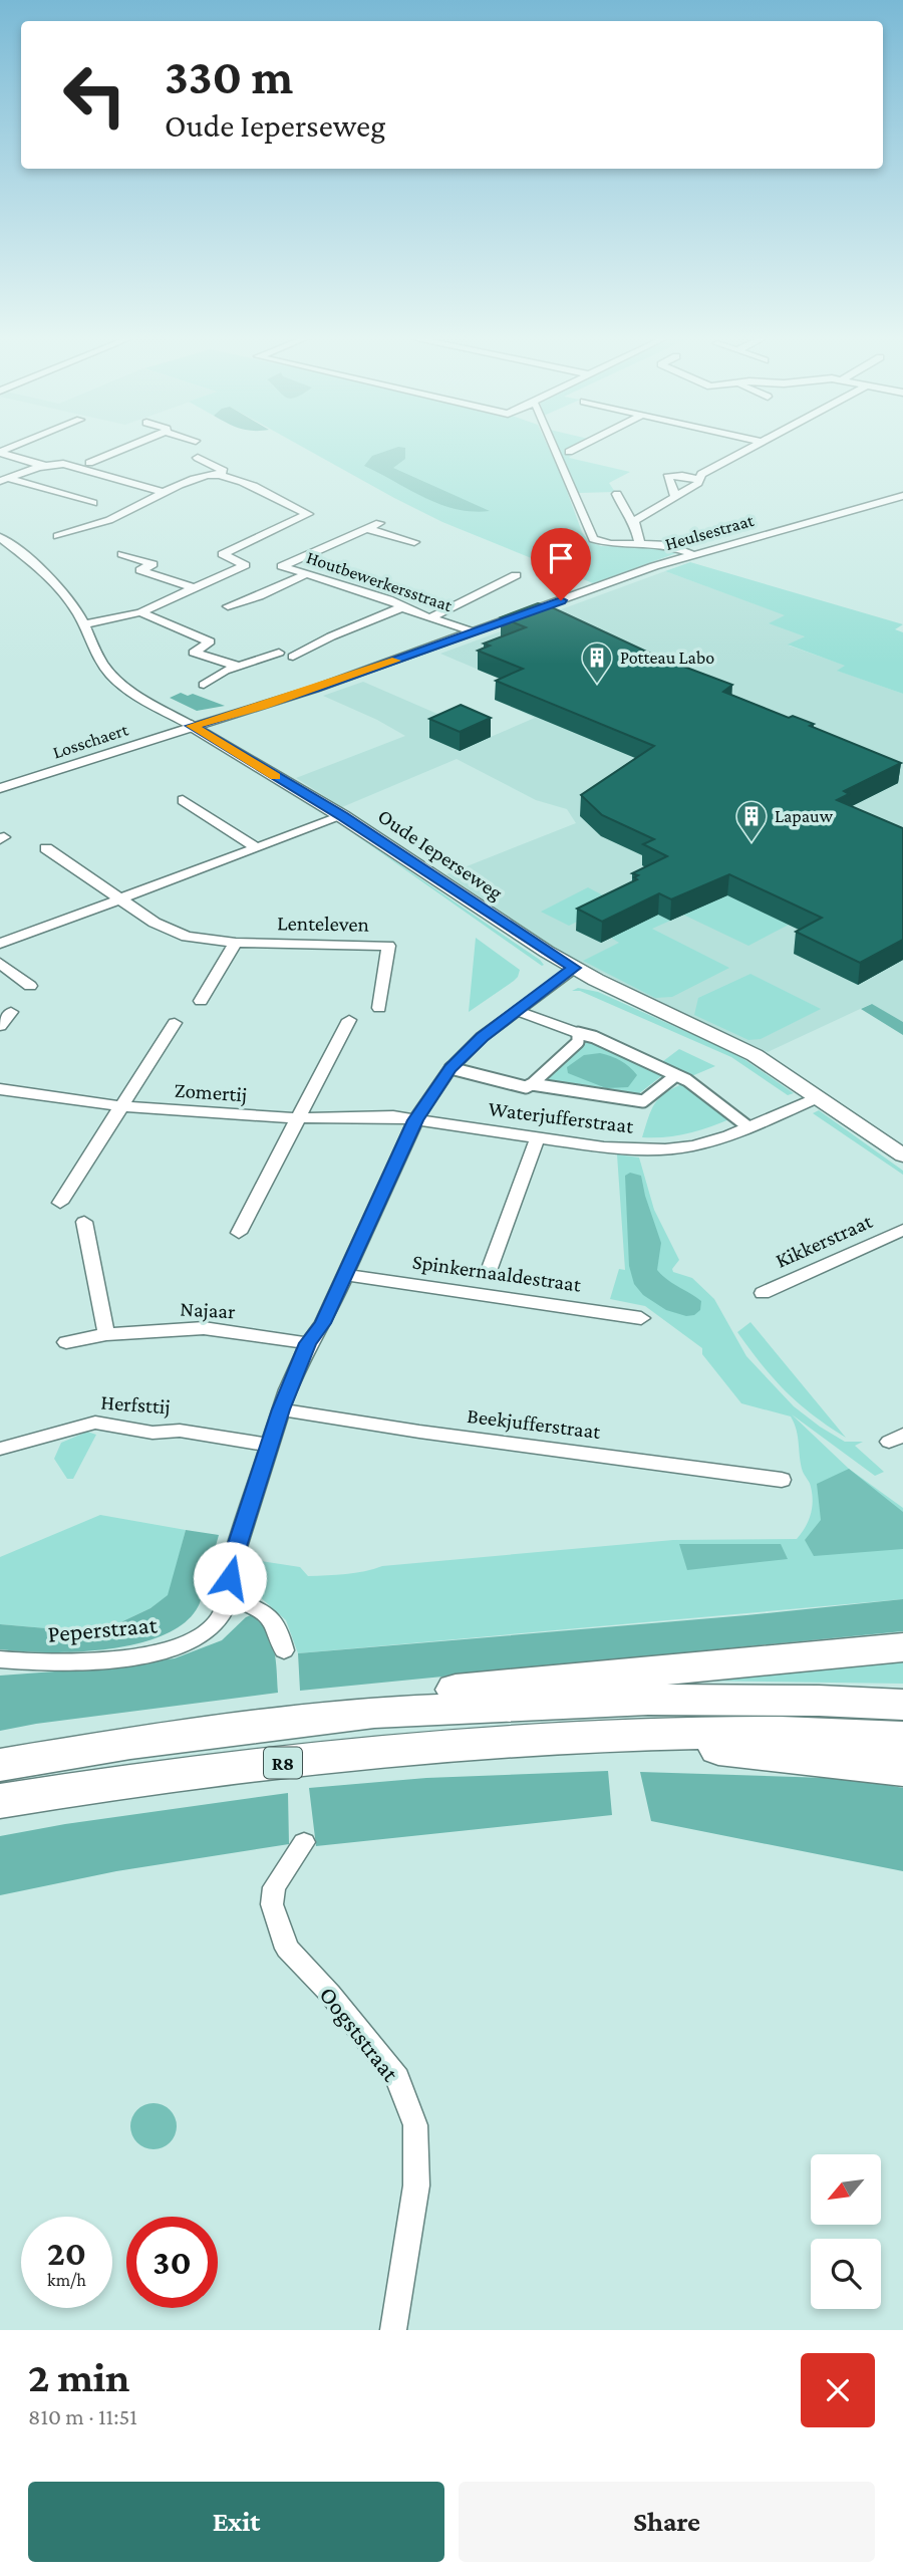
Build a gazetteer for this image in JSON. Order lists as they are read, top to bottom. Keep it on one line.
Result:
{"streets":{"highway":["R8"],"street":["Heulsestraat","Houtbewerkersstraat","Losschaert","Oude Ieperseweg","Lenteleven","Zomertij","Waterjufferstraat","Kikkerstraat","Spinkernaaldestraat","Najaar","Herfsttij","Beekjufferstraat","Peperstraat","Oogststraat"]},"crossings":[["Heulsestraat","Houtbewerkersstraat"],["Heulsestraat","Losschaert"],["Houtbewerkersstraat","Losschaert"],["Losschaert","Oude Ieperseweg"],["Oude Ieperseweg","Waterjufferstraat"],["Zomertij","Waterjufferstraat"]],"places":{"building":["Potteau Labo","Lapauw"]},"north":"bottom left","page":{"turn":["330 m","Oude Ieperseweg"],"speed":"20 km/h","limit":"30","heading":["2 min","810 m · 11:51"],"buttons":["Exit","Share"]}}
